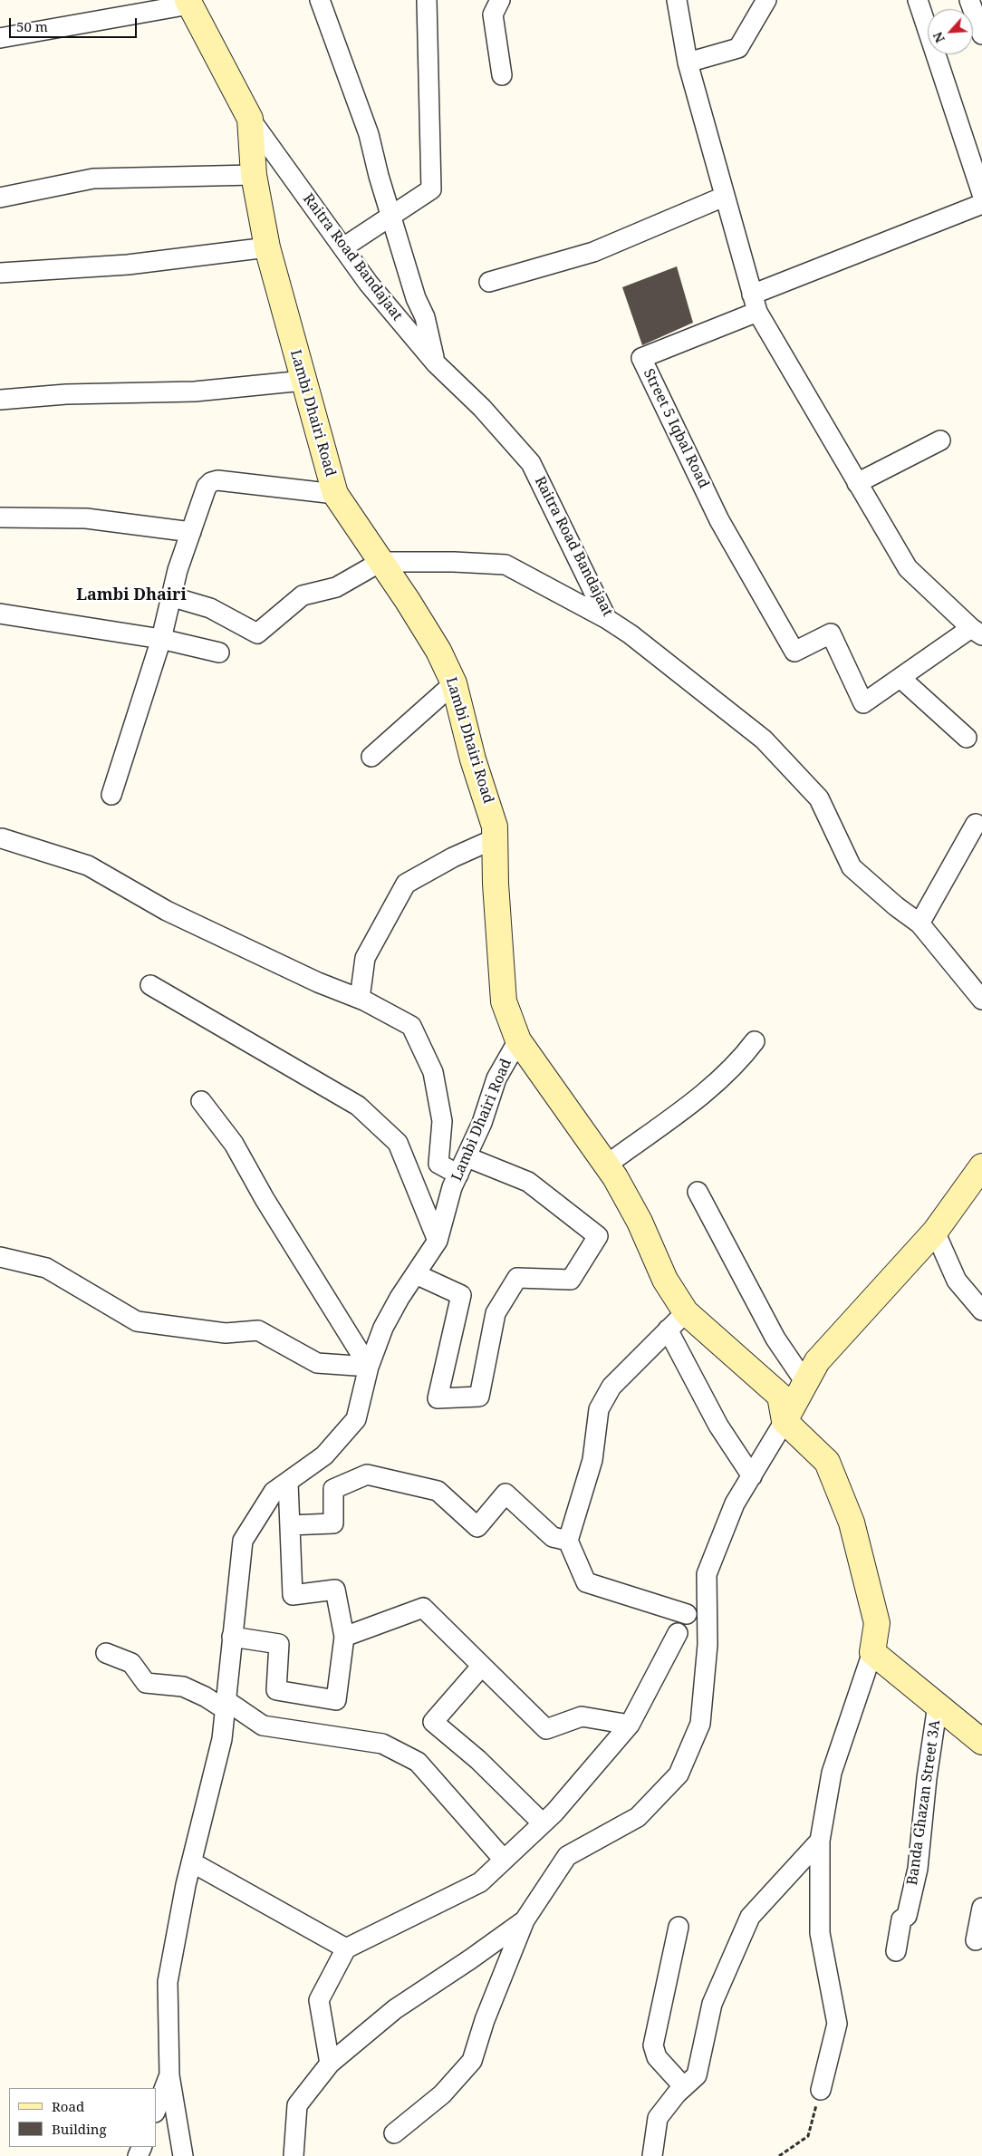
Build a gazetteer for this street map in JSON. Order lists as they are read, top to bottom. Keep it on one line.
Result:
{"streets":{"street":["Raitra Road Bandajaat","Lambi Dhairi Road","Street 5 Iqbal Road","Banda Ghazan Street 3A"]},"crossings":[["Raitra Road Bandajaat","Lambi Dhairi Road"]],"districts":["Lambi Dhairi"],"legend":["Road","Building"],"scale_bar":"50 m","north":"bottom left"}
